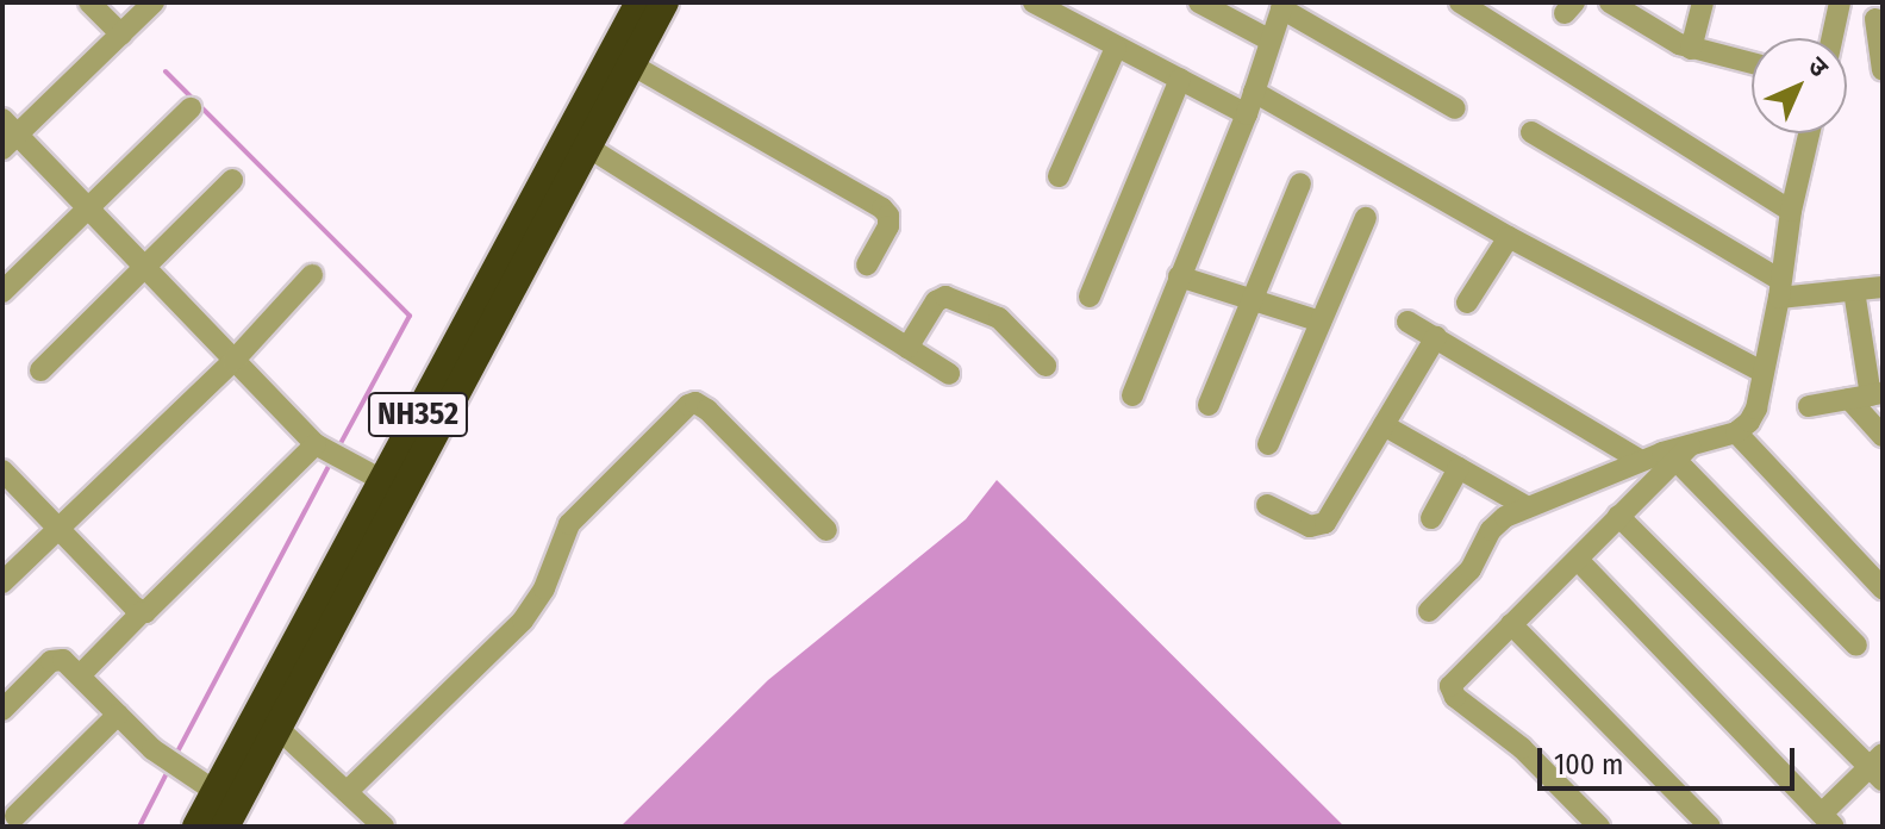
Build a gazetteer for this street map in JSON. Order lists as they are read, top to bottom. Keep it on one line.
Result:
{"streets":{"highway":["NH352"]},"scale_bar":"100 m","north":"top right"}
